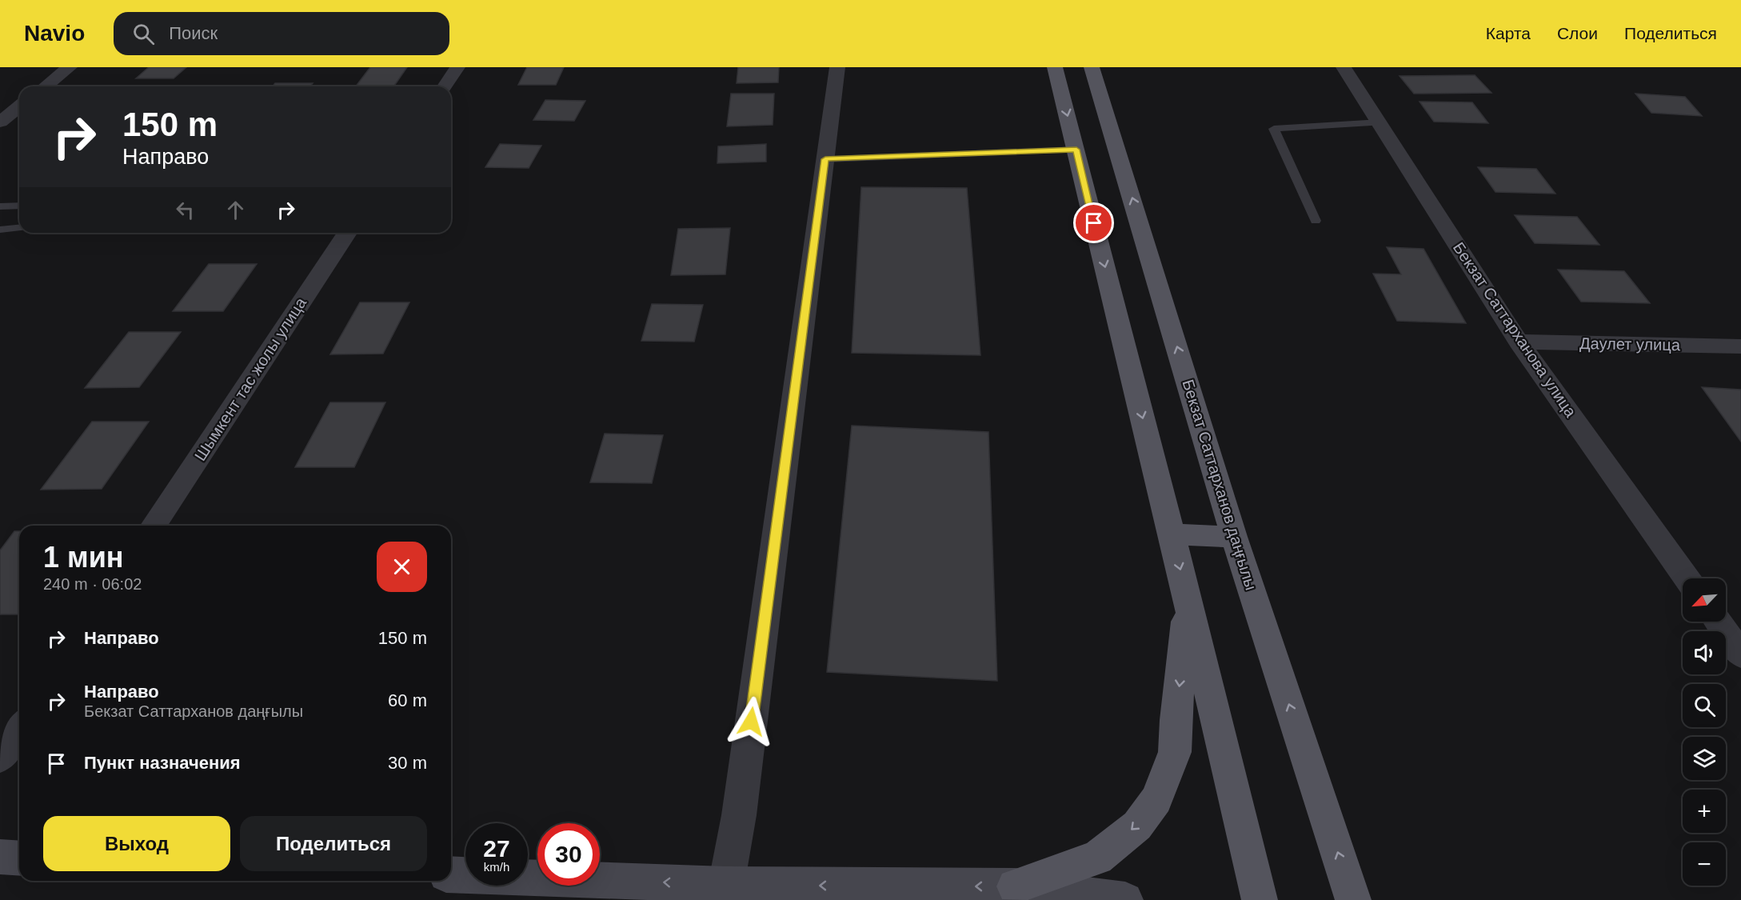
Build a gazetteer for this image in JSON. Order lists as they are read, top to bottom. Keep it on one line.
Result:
{"streets":{"main road":["Бекзат Саттарханов даңғылы"],"street":["Бекзат Саттарханова улица","Даулет улица","Шымкент тас жолы улица"]},"crossings":[["Бекзат Саттарханова улица","Даулет улица"]],"north":"bottom left","page":{"header":"Navio","search":"Поиск","nav":["Карта","Слои","Поделиться"],"turn":["150 m","Направо"],"heading":["1 мин","240 m · 06:02"],"map_buttons":["+","−"],"list":[{"name":"Направо","value":"150 m"},{"name":"Направо","note":"Бекзат Саттарханов даңғылы","value":"60 m"},{"name":"Пункт назначения","value":"30 m"}],"buttons":["Выход","Поделиться"],"speed":"27 km/h","limit":"30"}}
